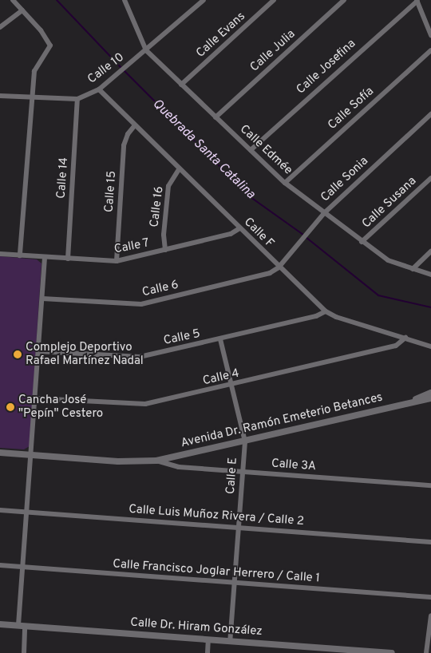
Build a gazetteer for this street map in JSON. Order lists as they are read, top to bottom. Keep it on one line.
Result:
{"streets":{"street":["Calle Evans","Calle Julia","Calle Josefina","Calle 10","Calle Sofía","Calle Edmée","Calle 14","Calle Sonia","Calle 15","Calle Susana","Calle 16","Calle F","Calle 7","Calle 6","Calle 5","Calle 4","Avenida Dr. Ramón Emeterio Betances","Calle 3A","Calle E","Calle Luis Muñoz Rivera / Calle 2","Calle Francisco Joglar Herrero / Calle 1","Calle Dr. Hiram González"]},"crossings":[["Calle Evans","Calle Edmée"],["Calle Julia","Calle Edmée"],["Calle Josefina","Calle Edmée"],["Calle 10","Calle Edmée"],["Calle 10","Calle 14"],["Calle 10","Calle F"],["Calle Sofía","Calle Edmée"],["Calle Edmée","Calle Sonia"],["Calle Edmée","Calle Susana"],["Calle 14","Calle 7"],["Calle Sonia","Calle F"],["Calle Sonia","Calle 6"],["Calle 15","Calle F"],["Calle 15","Calle 7"],["Calle 16","Calle F"],["Calle 16","Calle 7"],["Calle F","Calle 7"],["Calle F","Calle 6"],["Calle F","Calle 5"],["Calle F","Calle 4"],["Calle 5","Calle E"],["Calle 4","Calle E"],["Avenida Dr. Ramón Emeterio Betances","Calle 3A"],["Avenida Dr. Ramón Emeterio Betances","Calle E"],["Calle 3A","Calle E"],["Calle E","Calle Luis Muñoz Rivera / Calle 2"],["Calle E","Calle Francisco Joglar Herrero / Calle 1"],["Calle E","Calle Dr. Hiram González"]],"water":["Quebrada Santa Catalina"],"places":["Complejo Deportivo Rafael Martínez Nadal","Cancha José \"Pepín\" Cestero"]}
